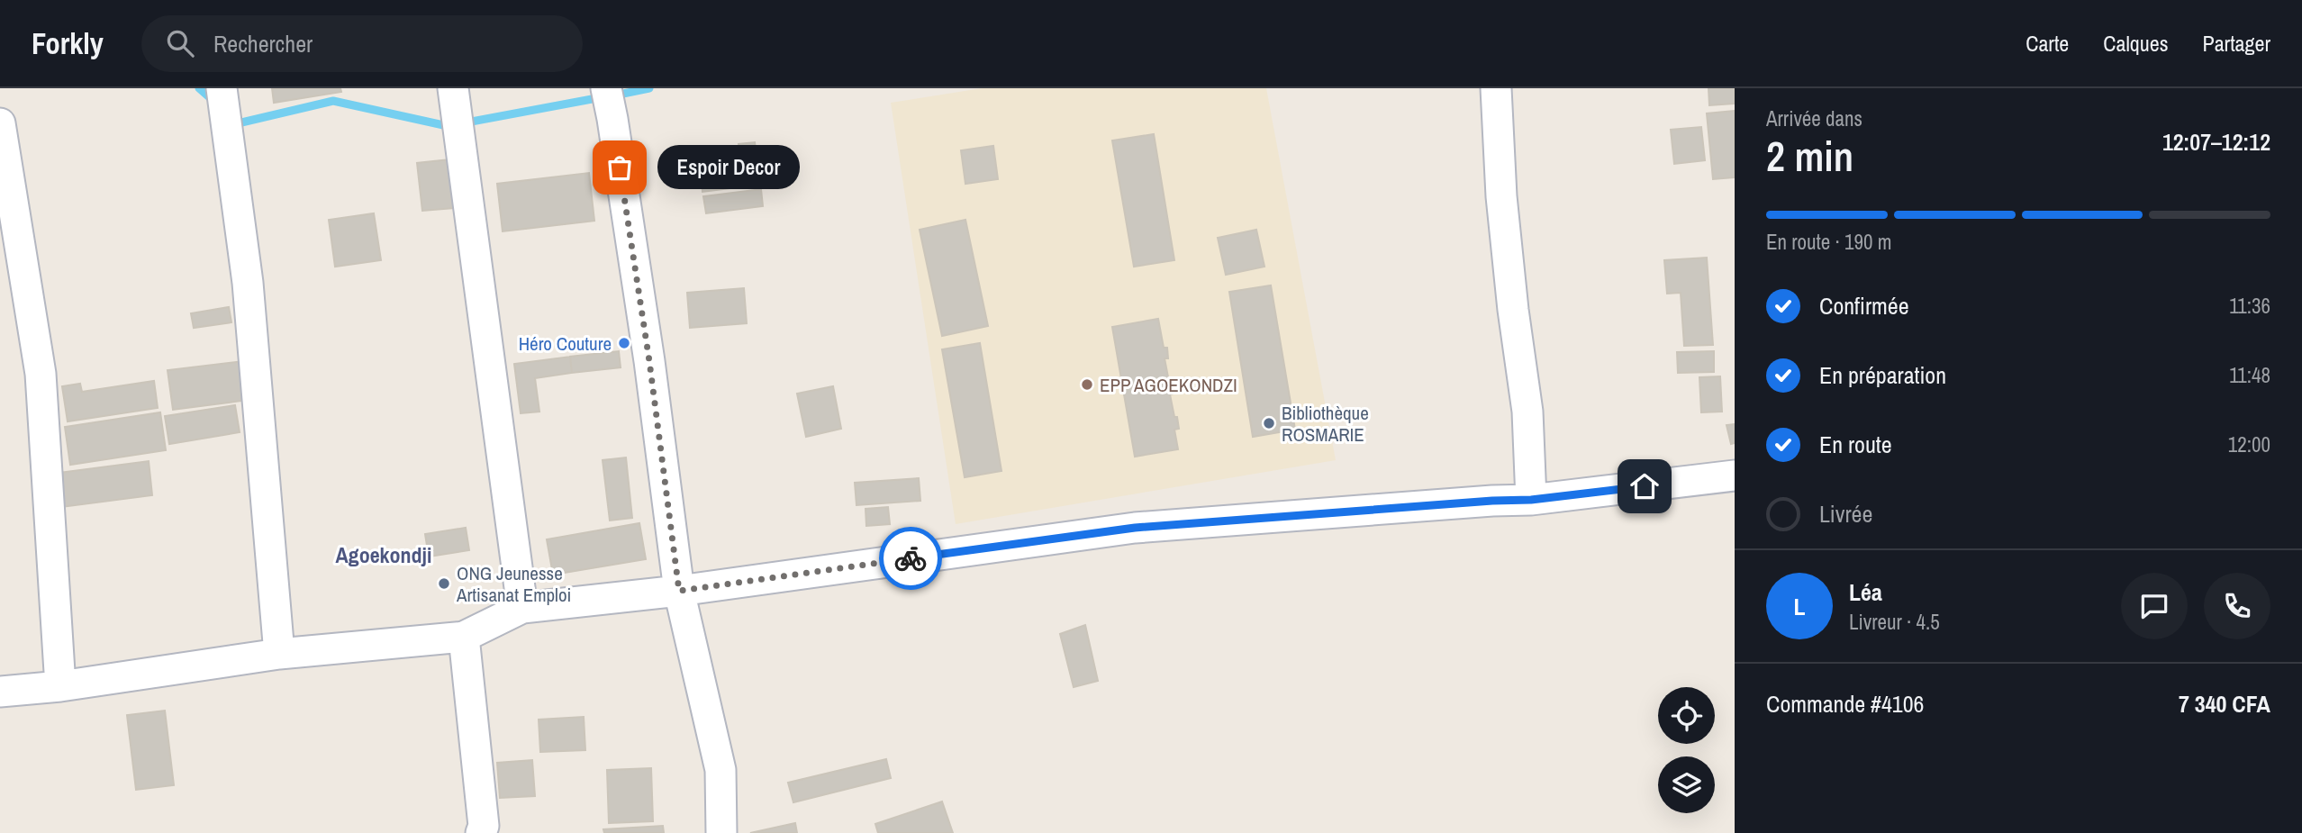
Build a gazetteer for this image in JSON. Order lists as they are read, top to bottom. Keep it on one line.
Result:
{"districts":["Agoekondji"],"places":["Espoir Decor","Héro Couture","EPP AGOEKONDZI","Bibliothèque ROSMARIE","ONG Jeunesse Artisanat Emploi"],"page":{"header":"Forkly","search":"Rechercher","nav":["Carte","Calques","Partager"],"heading":["2 min","Arrivée dans","12:07–12:12"],"panel":["Léa","Livreur · 4.5","Commande #4106","7 340 CFA"],"bubble":"Espoir Decor","bar":"En route · 190 m","list":[["Confirmée","11:36"],["En préparation","11:48"],["En route","12:00"],"Livrée"],"round":"L"}}
